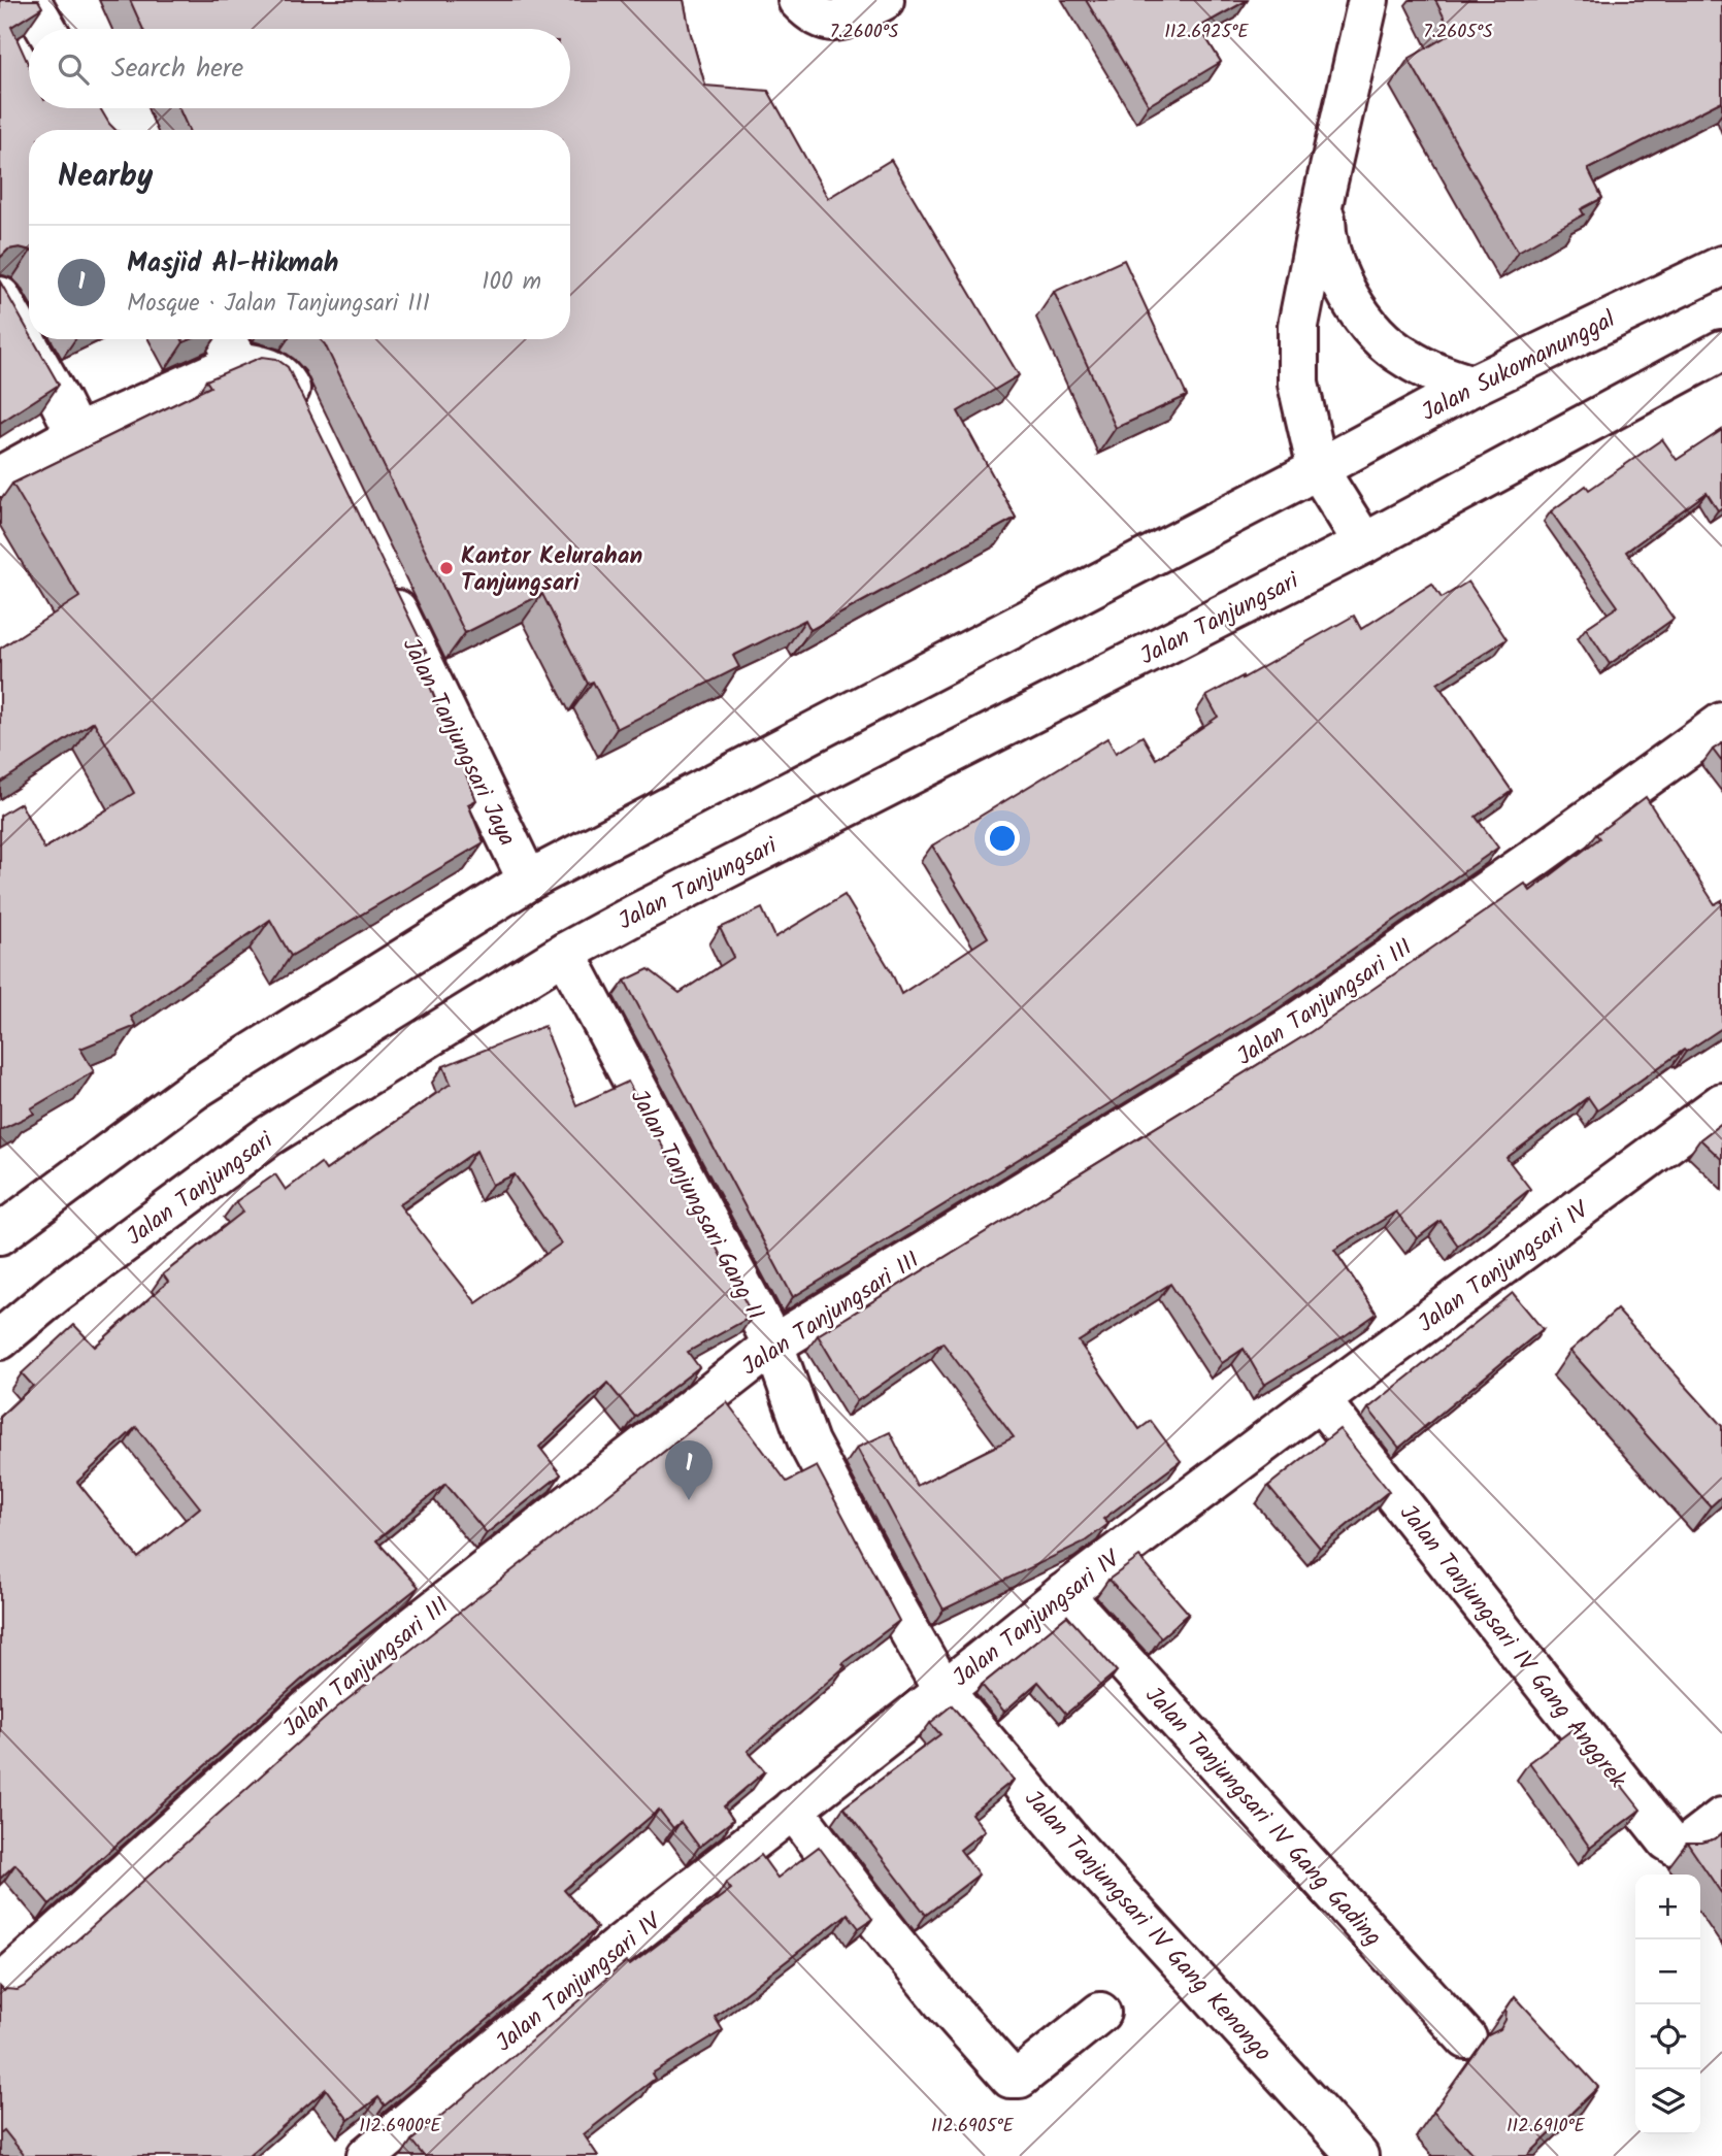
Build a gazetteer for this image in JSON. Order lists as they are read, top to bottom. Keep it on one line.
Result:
{"streets":{"street":["Jalan Sukomanunggal","Jalan Tanjungsari","Jalan Tanjungsari Jaya","Jalan Tanjungsari III","Jalan Tanjungsari Gang II","Jalan Tanjungsari IV","Jalan Tanjungsari IV Gang Anggrek","Jalan Tanjungsari IV Gang Gading","Jalan Tanjungsari IV Gang Kenongo"]},"crossings":[["Jalan Tanjungsari","Jalan Tanjungsari Gang II"],["Jalan Tanjungsari III","Jalan Tanjungsari Gang II"],["Jalan Tanjungsari Gang II","Jalan Tanjungsari IV"],["Jalan Tanjungsari Gang II","Jalan Tanjungsari IV Gang Kenongo"],["Jalan Tanjungsari IV","Jalan Tanjungsari IV Gang Anggrek"],["Jalan Tanjungsari IV","Jalan Tanjungsari IV Gang Gading"],["Jalan Tanjungsari IV","Jalan Tanjungsari IV Gang Kenongo"]],"places":["Kantor Kelurahan Tanjungsari"],"page":{"search":"Search here","heading":"Nearby","list":[{"mark":"1","name":"Masjid Al-Hikmah","note":"Mosque · Jalan Tanjungsari III","value":"100 m"}],"pins":"1","map_buttons":["+","−"]},"coordinates":["7.2600°S","7.2605°S","112.6925°E","112.6900°E","112.6905°E","112.6910°E"]}
